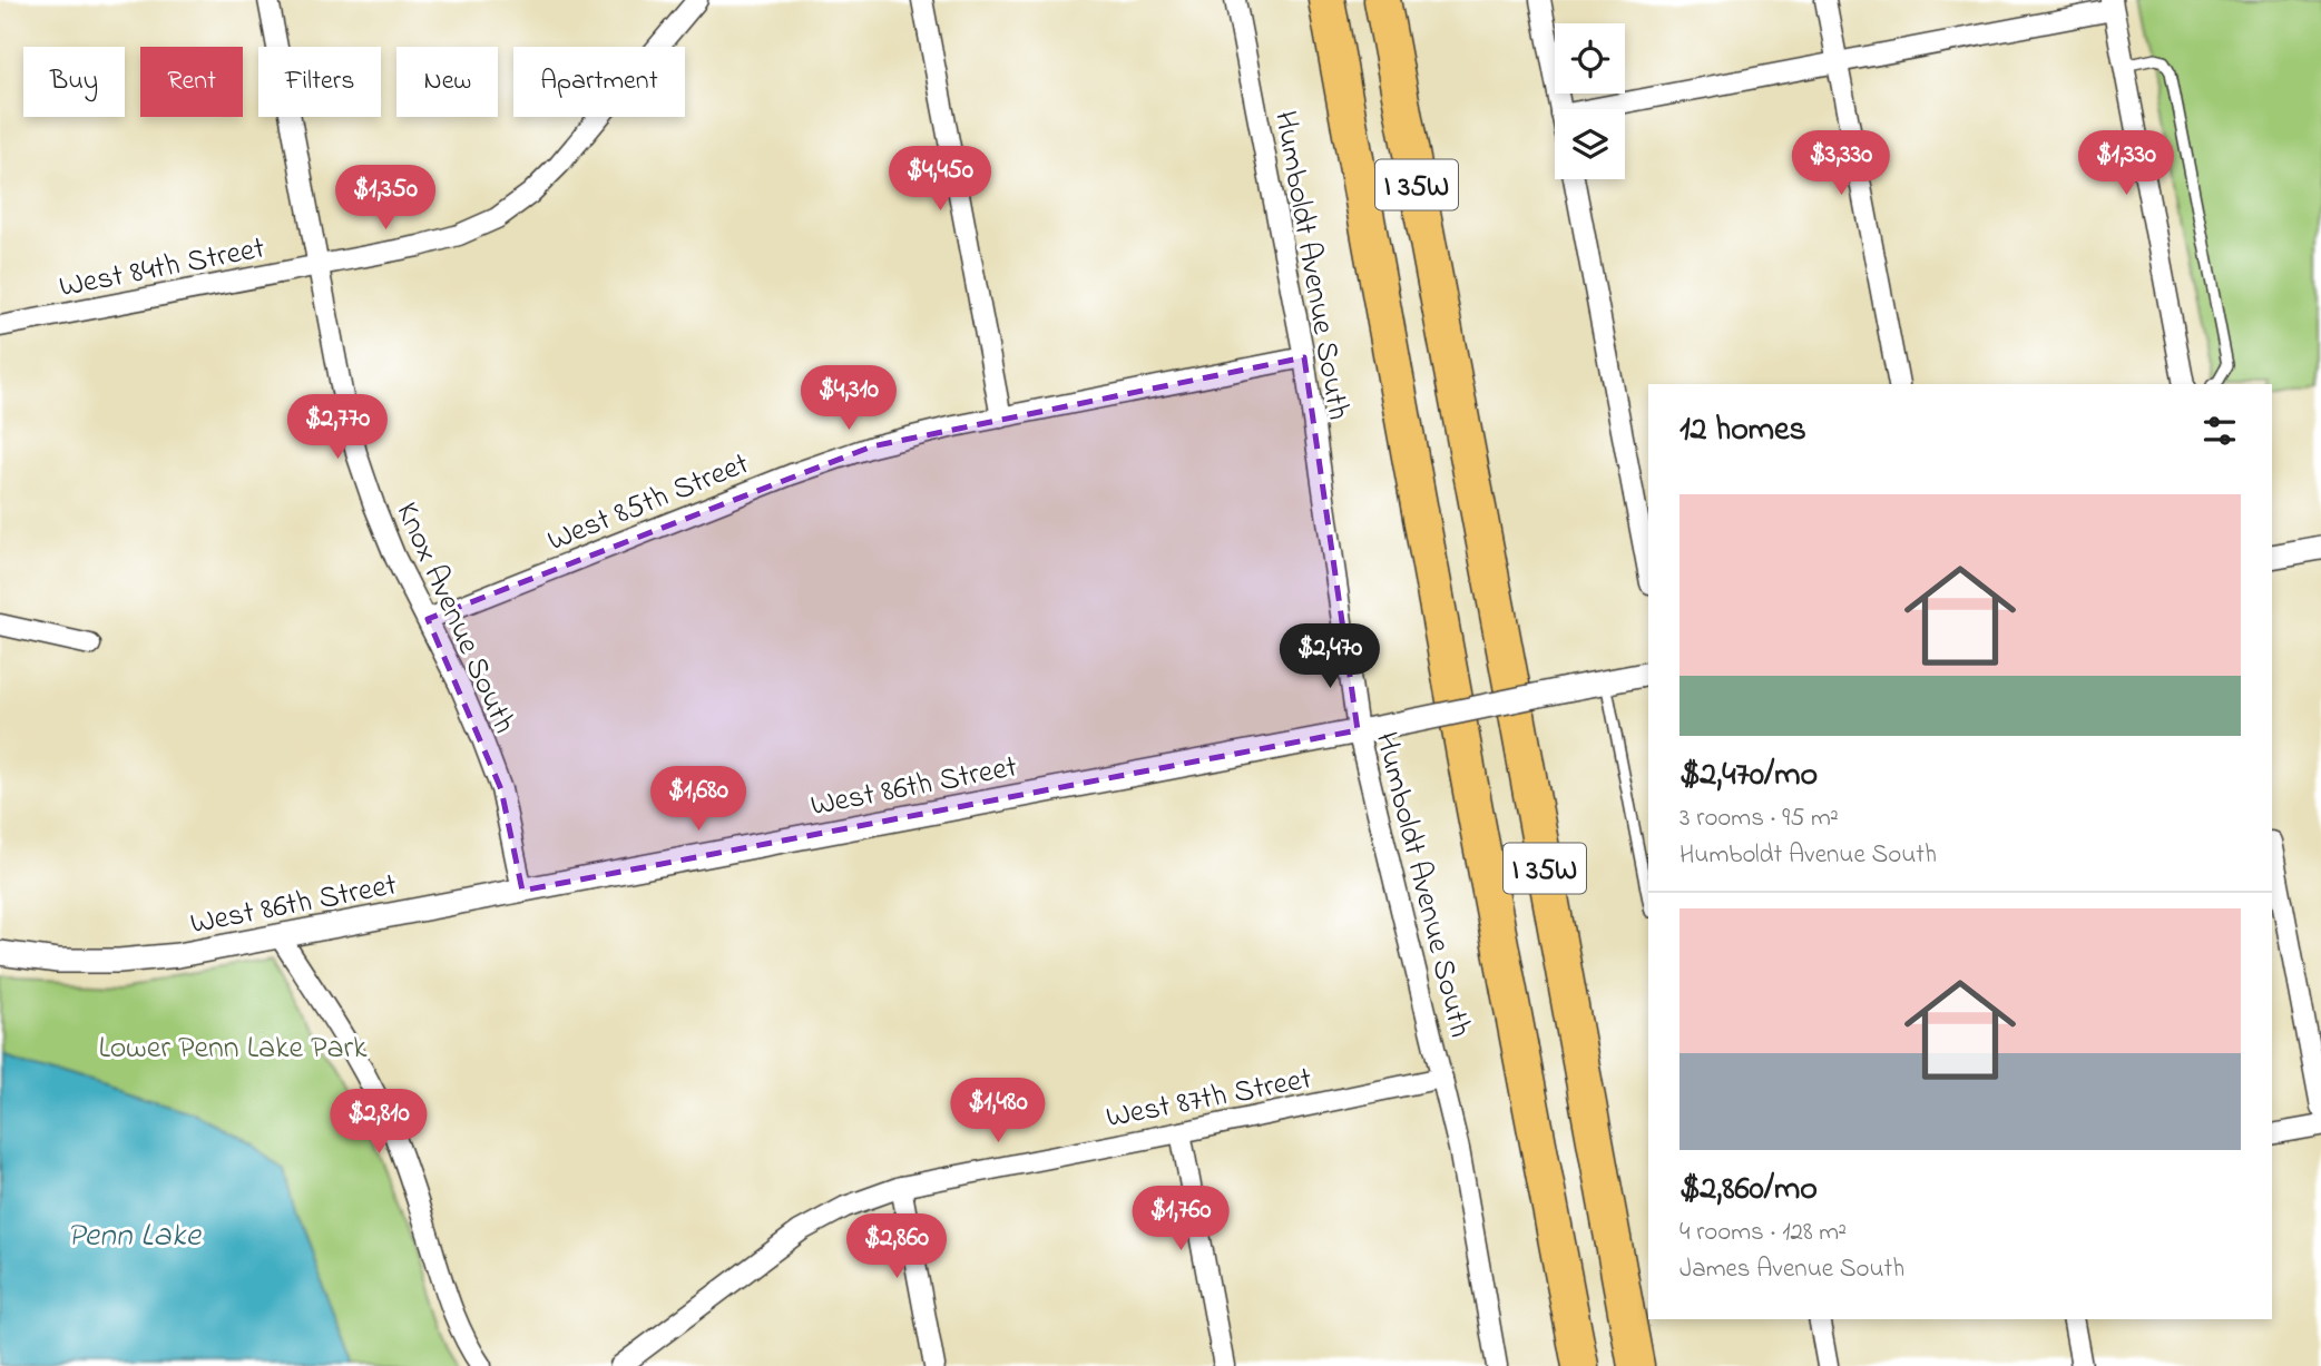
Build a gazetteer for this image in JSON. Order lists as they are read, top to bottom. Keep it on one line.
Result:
{"streets":{"highway":["I 35W"],"street":["West 84th Street","Humboldt Avenue South","West 85th Street","Knox Avenue South","West 86th Street","West 87th Street"]},"crossings":[["West 84th Street","Knox Avenue South"],["Humboldt Avenue South","West 85th Street"],["Humboldt Avenue South","West 86th Street"],["Humboldt Avenue South","West 87th Street"],["West 85th Street","Knox Avenue South"],["Knox Avenue South","West 86th Street"]],"water":["Penn Lake"],"parks":["Lower Penn Lake Park"],"page":{"chip":["Buy","Rent","Filters","New","Apartment"],"price":["$3,330","$1,330","$4,450","$1,350","$4,310","$2,770","$2,470","$1,680","$1,480","$2,810","$1,760","$2,860"],"heading":"12 homes","list":[{"name":"$2,470/mo","note":"3 rooms · 95 m² · Humboldt Avenue South"},{"name":"$2,860/mo","note":"4 rooms · 128 m² · James Avenue South"}]}}
